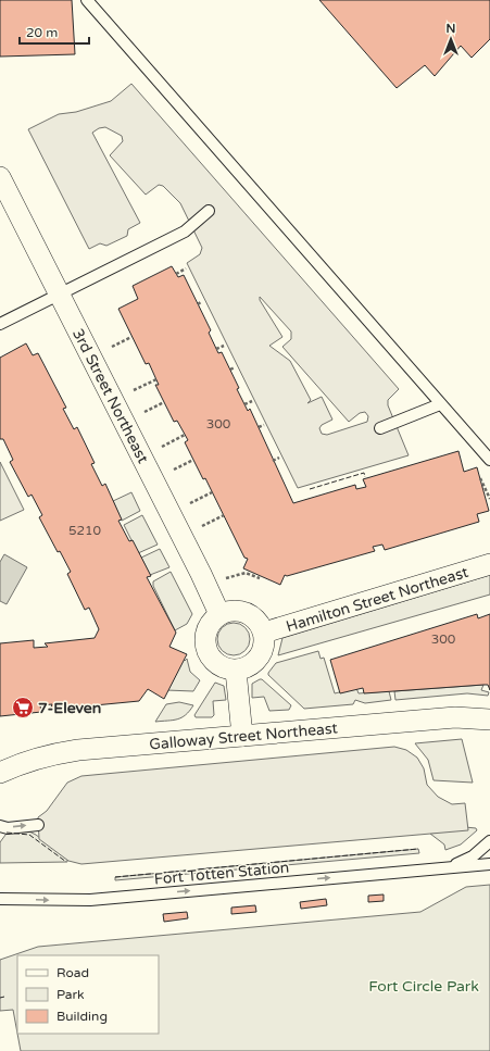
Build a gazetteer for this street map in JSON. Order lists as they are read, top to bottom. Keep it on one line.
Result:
{"streets":{"street":["3rd Street Northeast","Hamilton Street Northeast","Galloway Street Northeast"],"lane":["Fort Totten Station"]},"crossings":[["3rd Street Northeast","Hamilton Street Northeast"]],"one_way":["Fort Totten Station"],"parks":["Fort Circle Park"],"places":{"supermarket":["7-Eleven"]},"house_numbers":["300","5210","300"],"legend":["Road","Park","Building"],"scale_bar":"20 m","north":"top"}
